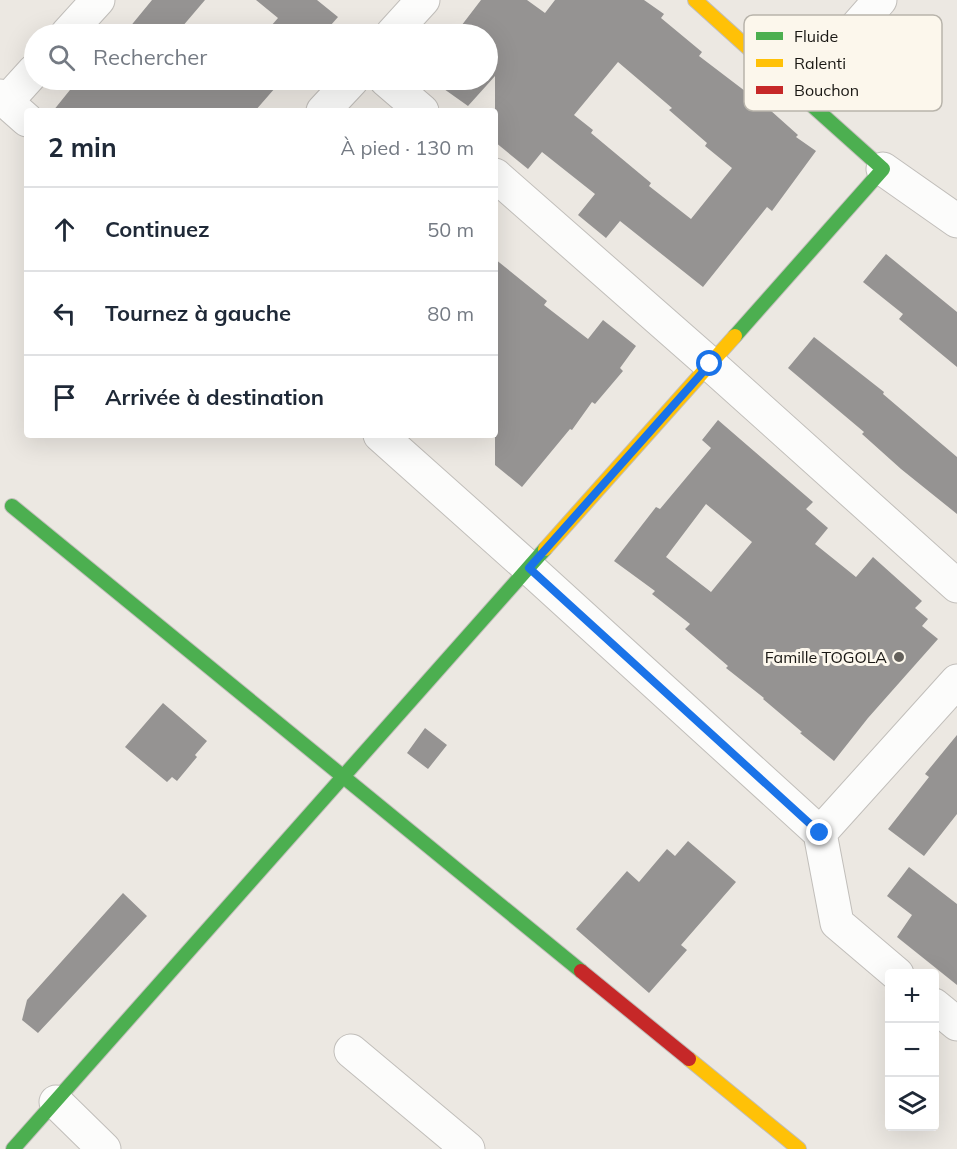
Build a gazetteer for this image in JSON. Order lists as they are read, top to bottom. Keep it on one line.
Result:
{"places":["Famille TOGOLA"],"legend":["Fluide","Ralenti","Bouchon"],"page":{"search":"Rechercher","heading":["2 min","À pied · 130 m"],"list":[["Continuez","50 m"],["Tournez à gauche","80 m"],"Arrivée à destination"],"map_buttons":["+","−"]}}
